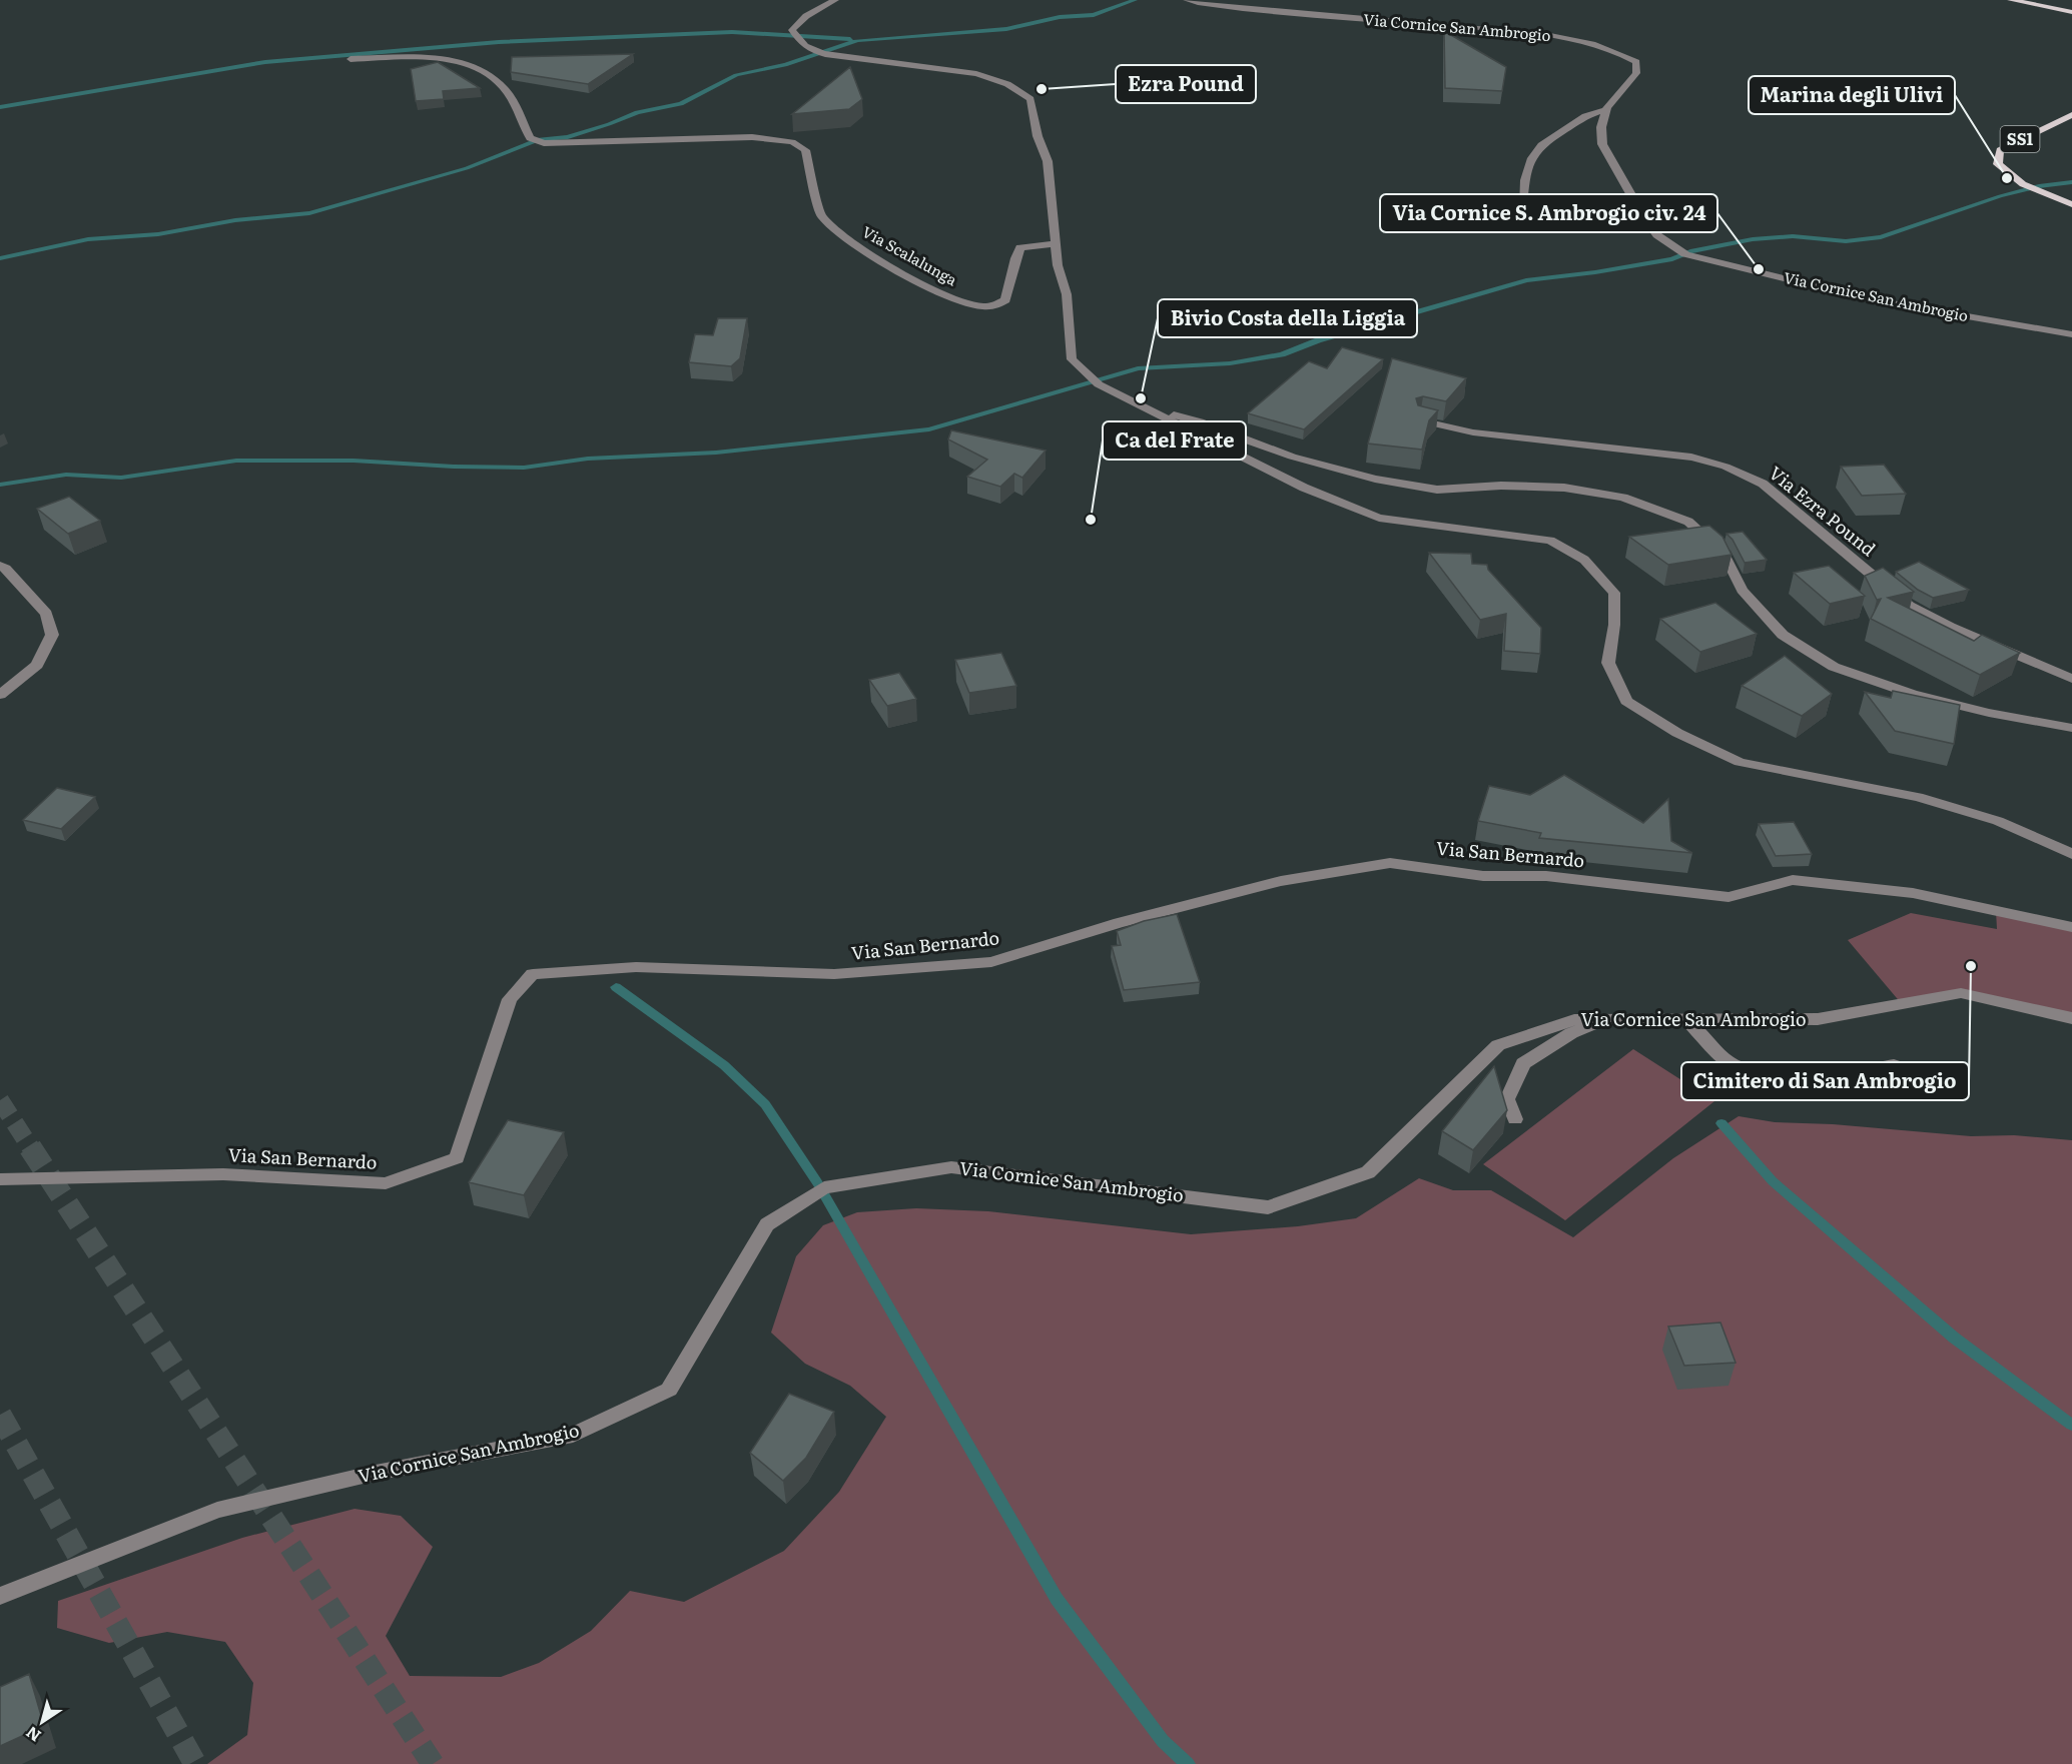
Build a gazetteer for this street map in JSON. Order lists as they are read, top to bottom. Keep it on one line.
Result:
{"streets":{"main road":["SS1"],"street":["Via Cornice San Ambrogio","Via Scalalunga","Via Ezra Pound","Via San Bernardo"]},"places":["Ezra Pound","Marina degli Ulivi","Via Cornice S. Ambrogio civ. 24","Bivio Costa della Liggia","Ca del Frate","Cimitero di San Ambrogio"],"north":"bottom left"}
